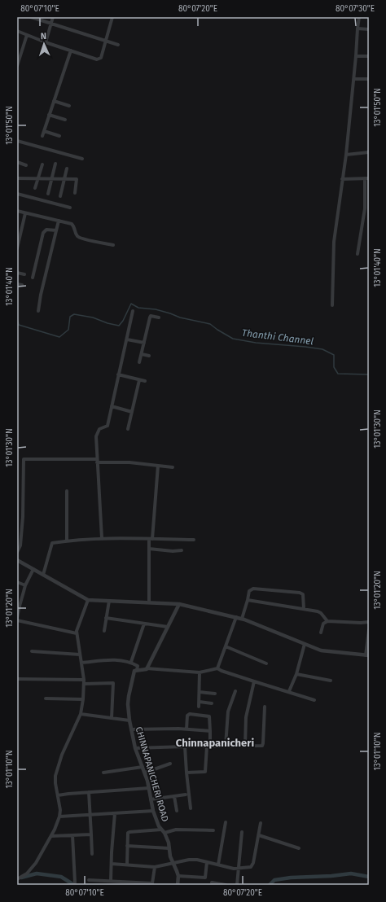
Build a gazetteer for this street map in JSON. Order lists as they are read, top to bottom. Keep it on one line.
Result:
{"streets":{"street":["CHINNAPANICHERI ROAD"]},"districts":["Chinnapanicheri"],"water":["Thanthi Channel"],"north":"top","coordinates":["80°07'10\"E","80°07'20\"E","80°07'30\"E","13°01'50\"N","13°01'40\"N","13°01'30\"N","13°01'20\"N","13°01'10\"N"]}
